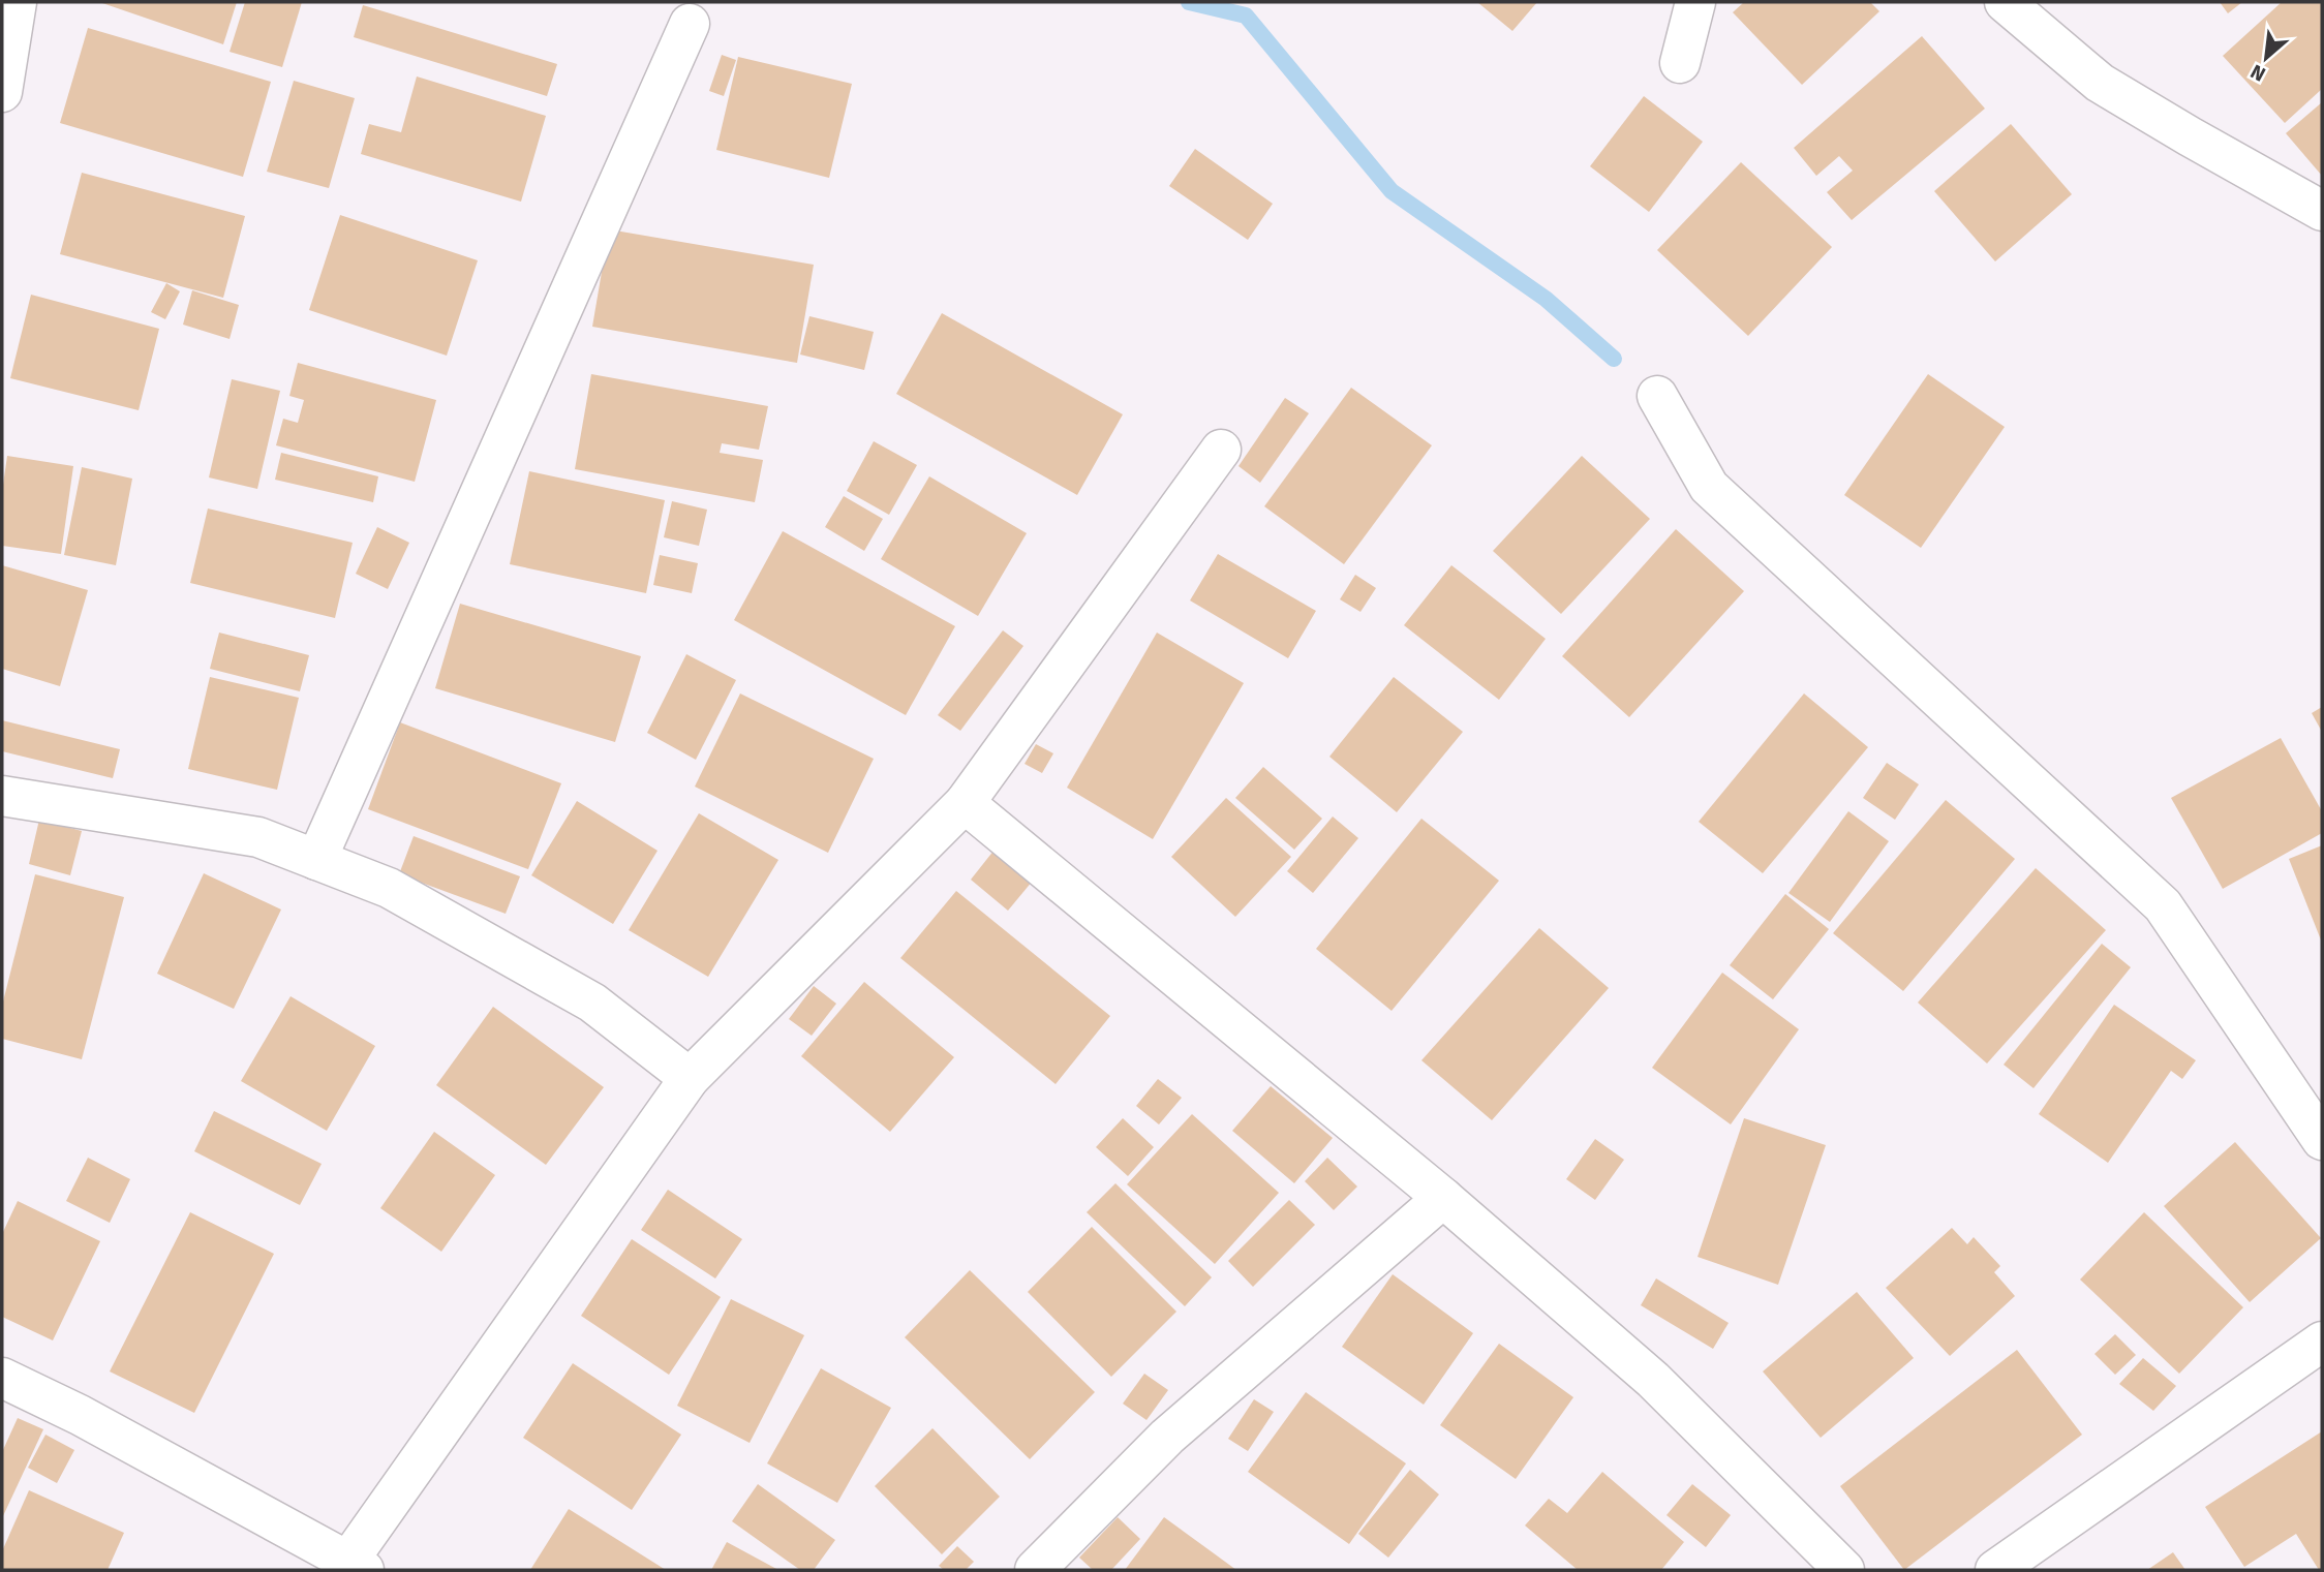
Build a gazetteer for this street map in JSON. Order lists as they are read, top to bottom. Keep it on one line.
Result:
{"north":"bottom left"}
